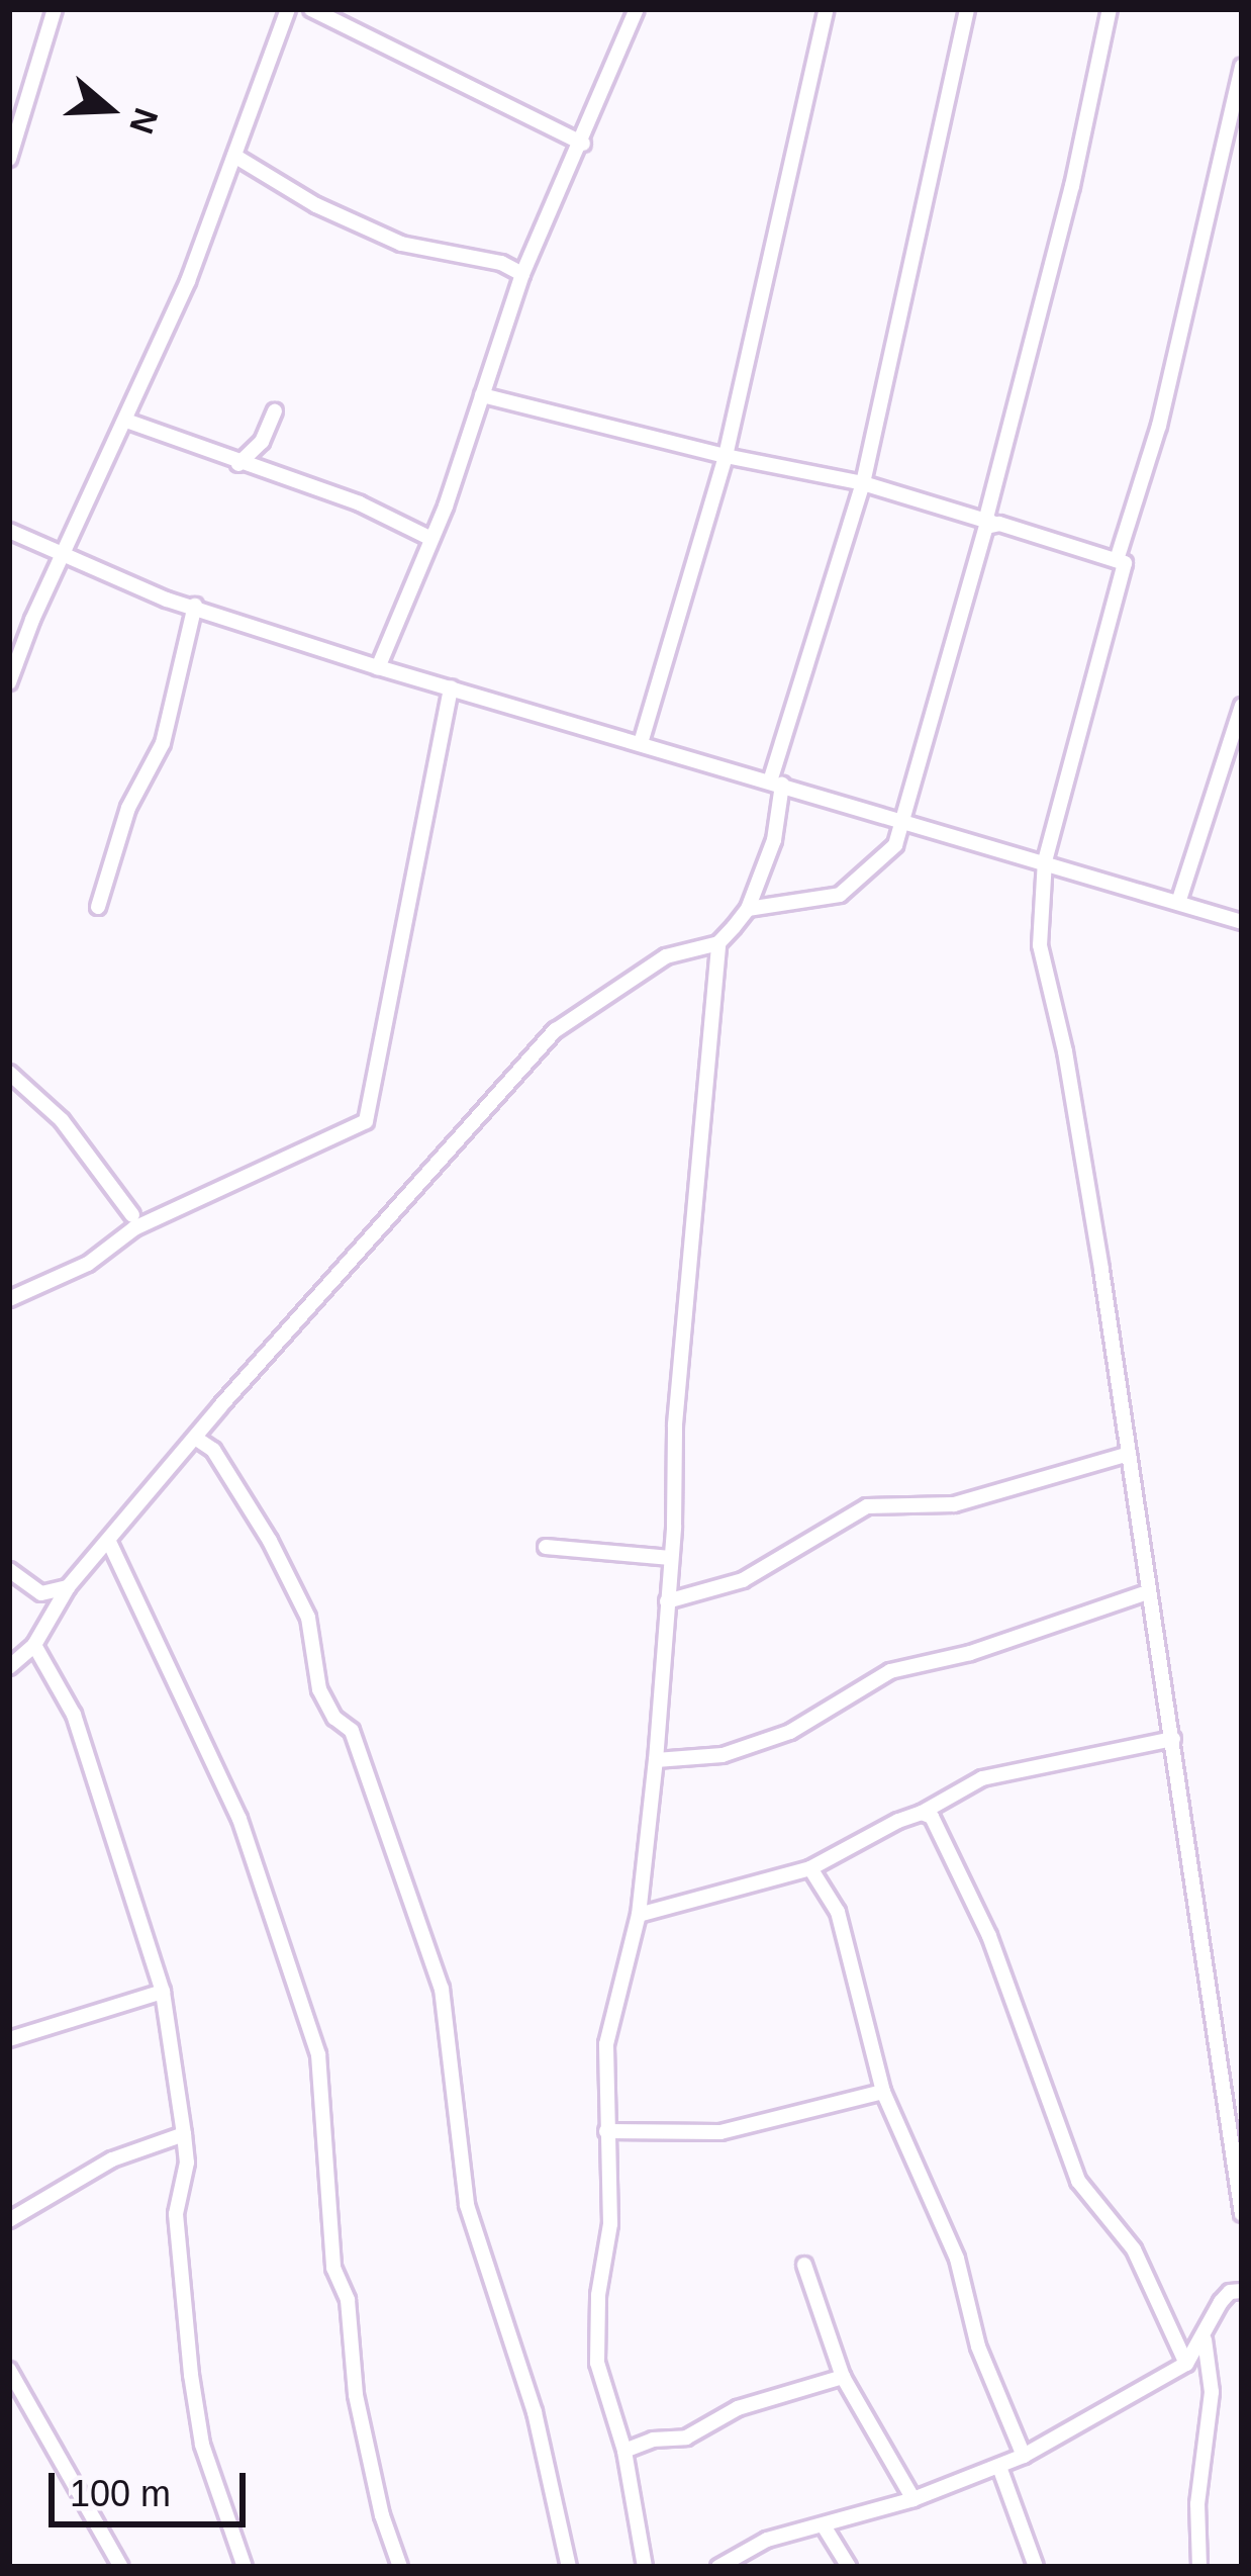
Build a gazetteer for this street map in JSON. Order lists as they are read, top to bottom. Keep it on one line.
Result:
{"scale_bar":"100 m","north":"right"}
